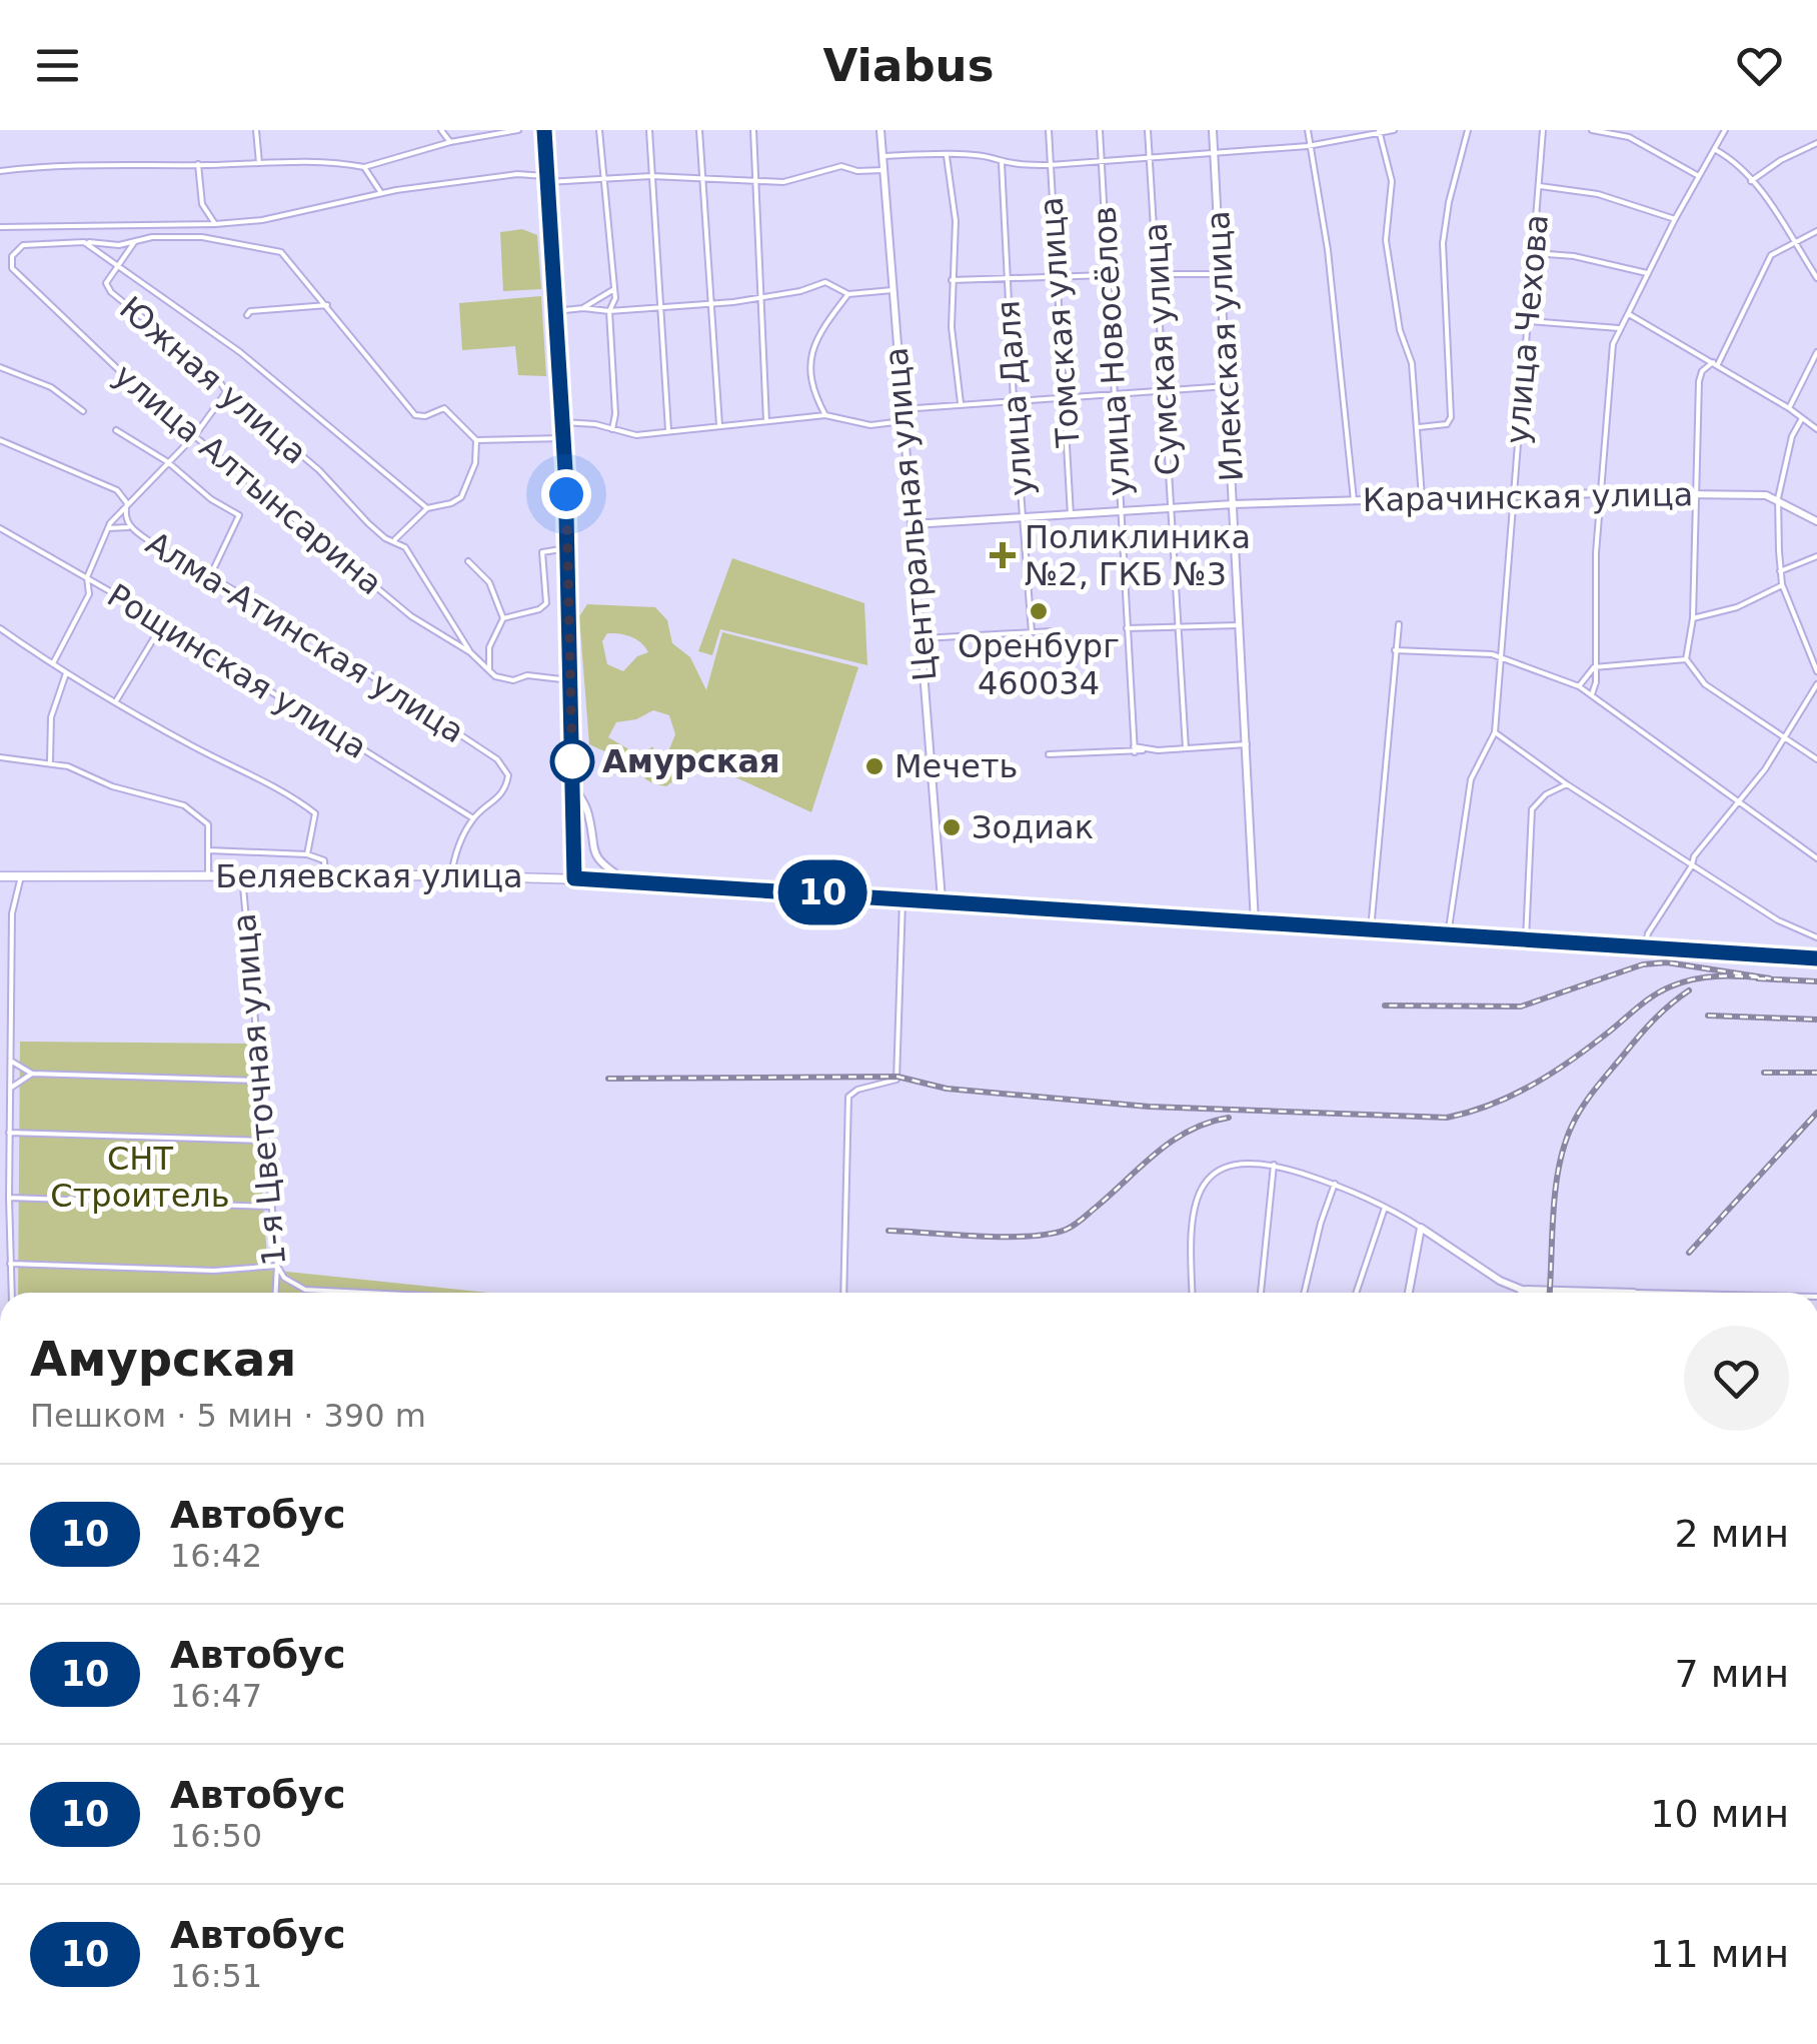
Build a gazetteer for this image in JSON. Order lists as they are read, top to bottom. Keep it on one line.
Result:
{"streets":{"main road":["Беляевская улица"],"street":["Томская улица","улица Чехова","Илекская улица","Сумская улица","улица Новосёлов","Южная улица","улица Даля","улица Алтынсарина","Карачинская улица","Центральная улица","Алма-Атинская улица","Рощинская улица","1-я Цветочная улица"]},"crossings":[["Томская улица","Карачинская улица"],["улица Чехова","Карачинская улица"],["улица Чехова","Беляевская улица"],["Илекская улица","Карачинская улица"],["Илекская улица","Беляевская улица"],["Сумская улица","Карачинская улица"],["улица Новосёлов","Карачинская улица"],["Южная улица","улица Алтынсарина"],["улица Даля","Карачинская улица"],["Карачинская улица","Центральная улица"],["Центральная улица","Беляевская улица"],["Алма-Атинская улица","Рощинская улица"],["Беляевская улица","1-я Цветочная улица"]],"parks":["СНТ Строитель"],"places":{"health":["Поликлиника №2, ГКБ №3"],"other":["Оренбург 460034","Амурская","Мечеть","Зодиак"]},"lines":["bus line 10"],"page":{"header":"Viabus","on_map":"10","heading":["Амурская","Пешком · 5 мин · 390 m"],"list":[{"mark":"10","name":"Автобус","note":"16:42","value":"2 мин"},{"mark":"10","name":"Автобус","note":"16:47","value":"7 мин"},{"mark":"10","name":"Автобус","note":"16:50","value":"10 мин"},{"mark":"10","name":"Автобус","note":"16:51","value":"11 мин"}]}}
